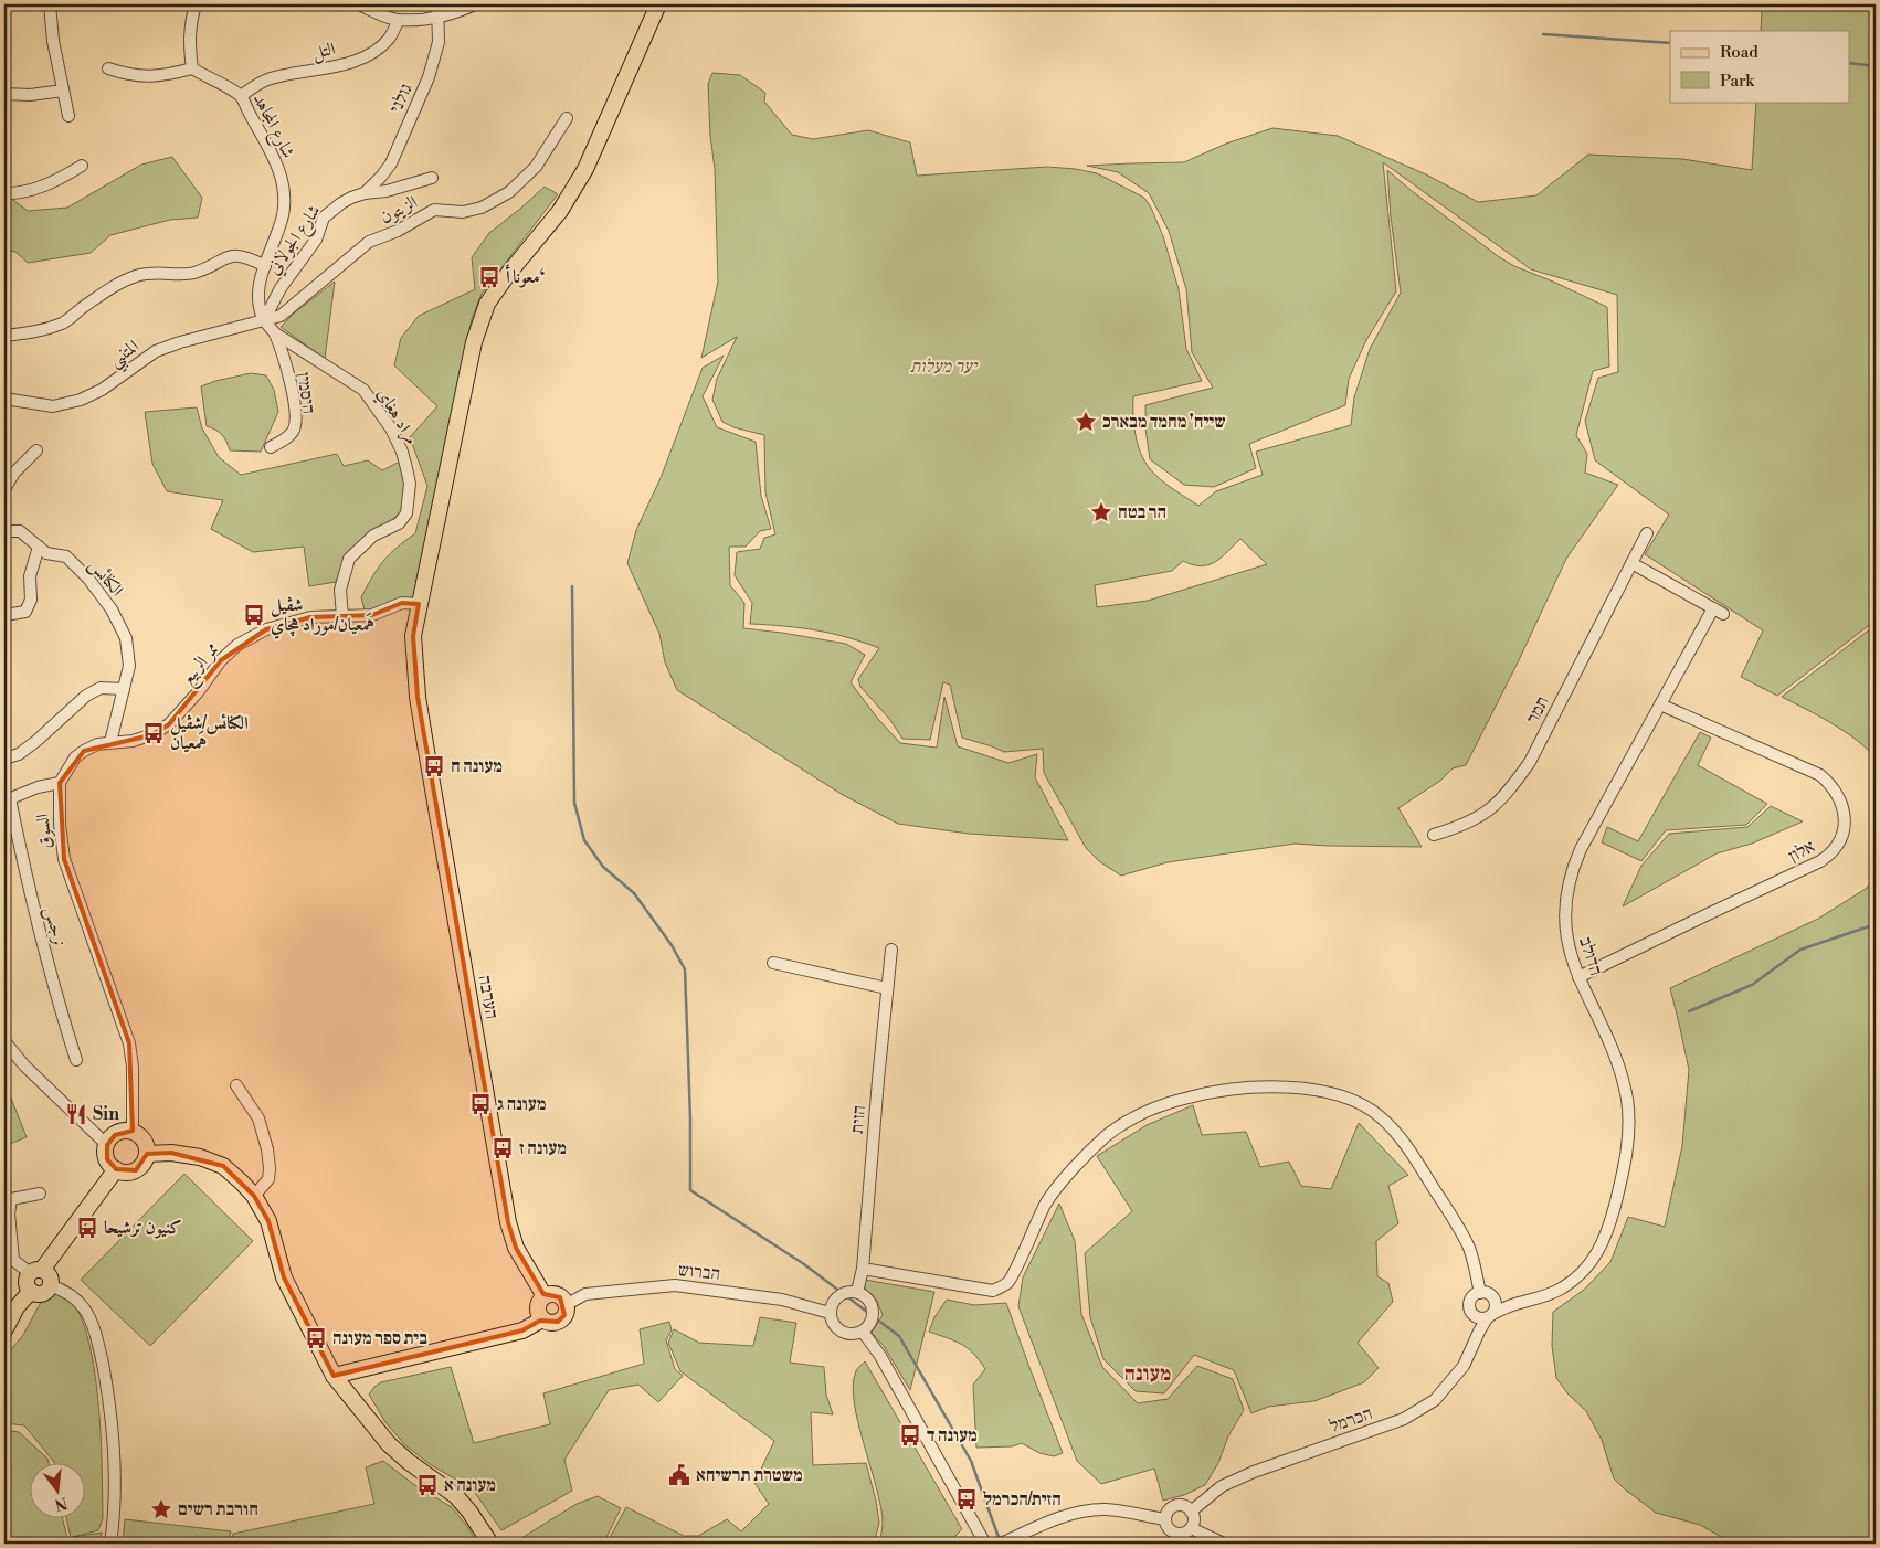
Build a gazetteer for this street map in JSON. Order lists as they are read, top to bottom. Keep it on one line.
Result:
{"streets":{"main road":["הערבה"],"street":["التل","גולני","شارع المجاهد","الزيتون","شارع الجولاني","المتنبي","היסמין","مراد هغاي","الكنائس","ممر الربيع","תמר","السوق","אלון","نرجس","הדולב","הזית","הברוש","הכרמל"]},"crossings":[["التل","شارع المجاهد"],["גולני","شارع الجولاني"],["شارع المجاهد","الزيتون"],["شارع المجاهد","شارع الجولاني"],["شارع المجاهد","المتنبي"],["شارع المجاهد","مراد هغاي"],["الزيتون","شارع الجولاني"],["الزيتون","المتنبي"],["الزيتون","مراد هغاي"],["شارع الجولاني","المتنبي"],["شارع الجولاني","مراد هغاي"],["المتنبي","مراد هغاي"],["היסמין","مراد هغاي"],["مراد هغاي","ممر الربيع"],["ممر الربيع","הערבה"],["תמר","הדולב"],["אלון","הדולב"],["הדולב","הכרמל"],["הערבה","הברוש"],["הזית","הברוש"]],"districts":["מעונה"],"parks":["יער מעלות"],"places":{"bus stop":["معونا أ‘","شڤيل هَمعيان/موراد هچاي","الكنائس/شڤيل هَمعيان","מעונה ח","מעונה ג","מעונה ז","كنيون ترشيحا","בית ספר מעונה","מעונה ד","מעונה א","הזית/הכרמל"],"place":["שייח' מחמד מבארכ","הר בטח","חורבת רשים"],"restaurant":["Sin"],"public building":["משטרת תרשיחא"]},"legend":["Road","Park"],"north":"bottom"}
